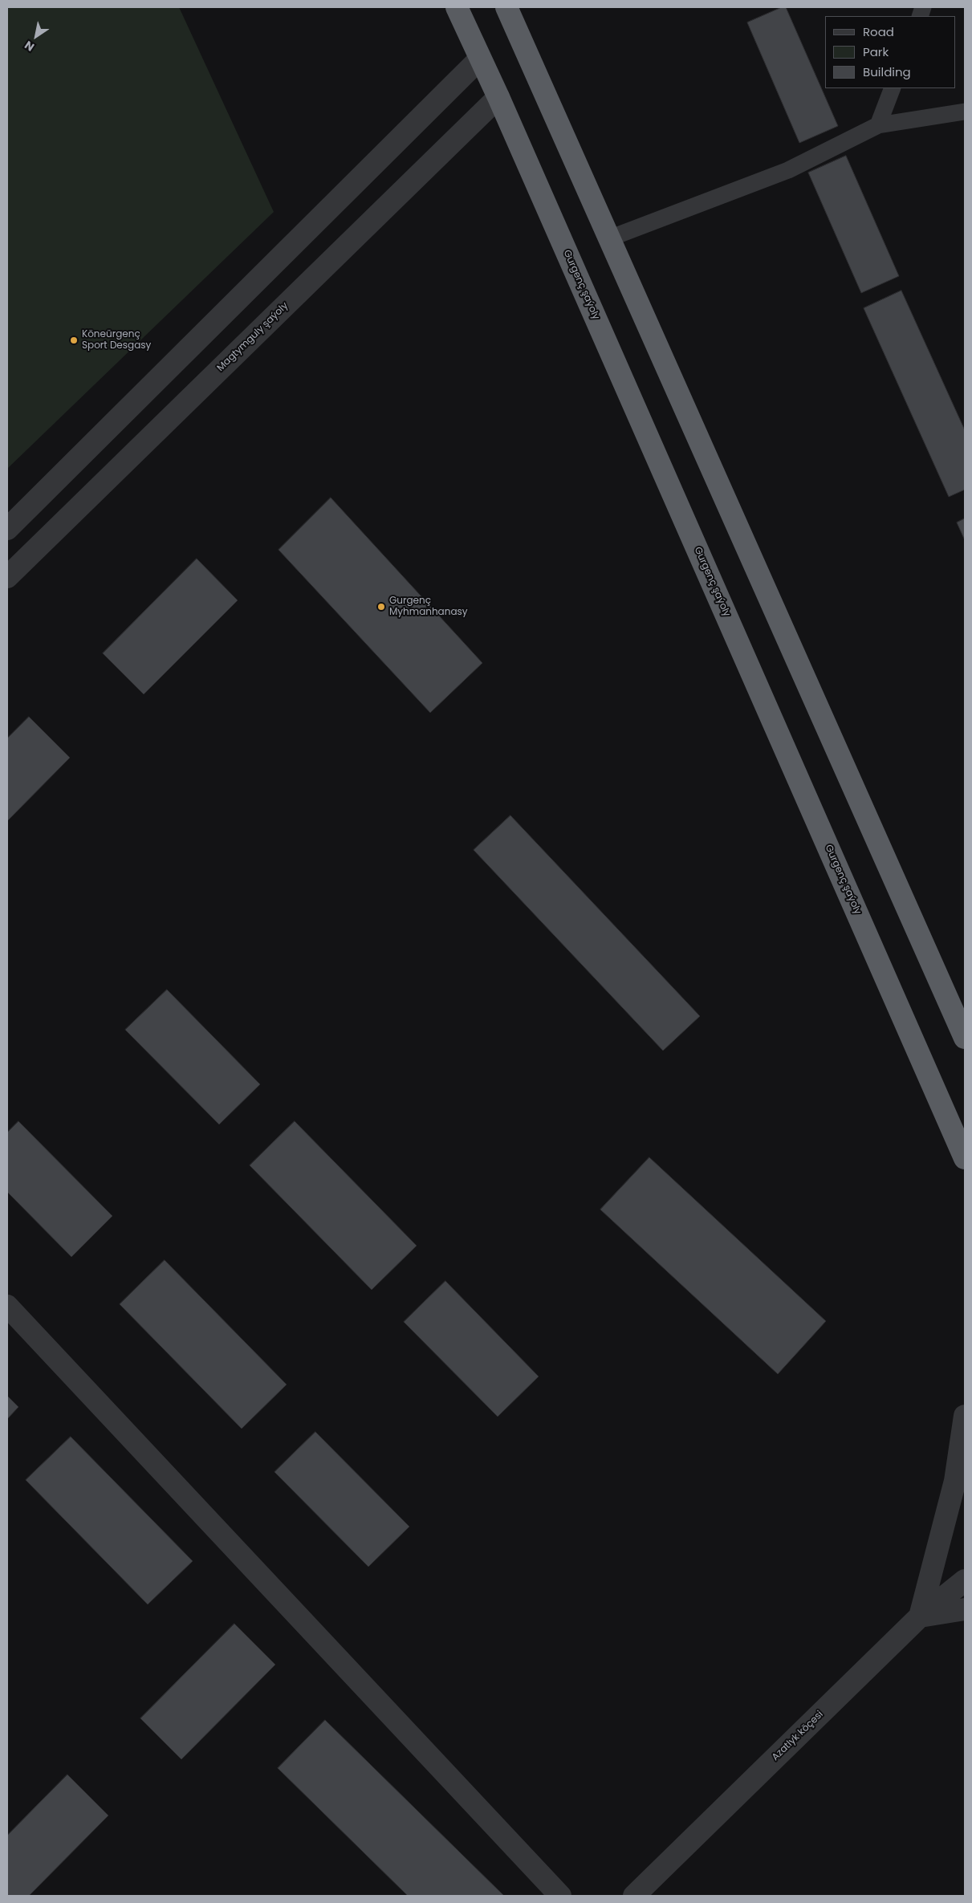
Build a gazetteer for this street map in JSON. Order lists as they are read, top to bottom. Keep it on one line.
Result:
{"streets":{"highway":["Gurgenç şaýoly"],"street":["Magtymguly şaýoly","Azatlyk köçesi"]},"crossings":[["Gurgenç şaýoly","Magtymguly şaýoly"]],"places":["Köneürgenç Sport Desgasy","Gurgenç Myhmanhanasy"],"legend":["Road","Park","Building"],"north":"bottom left"}
